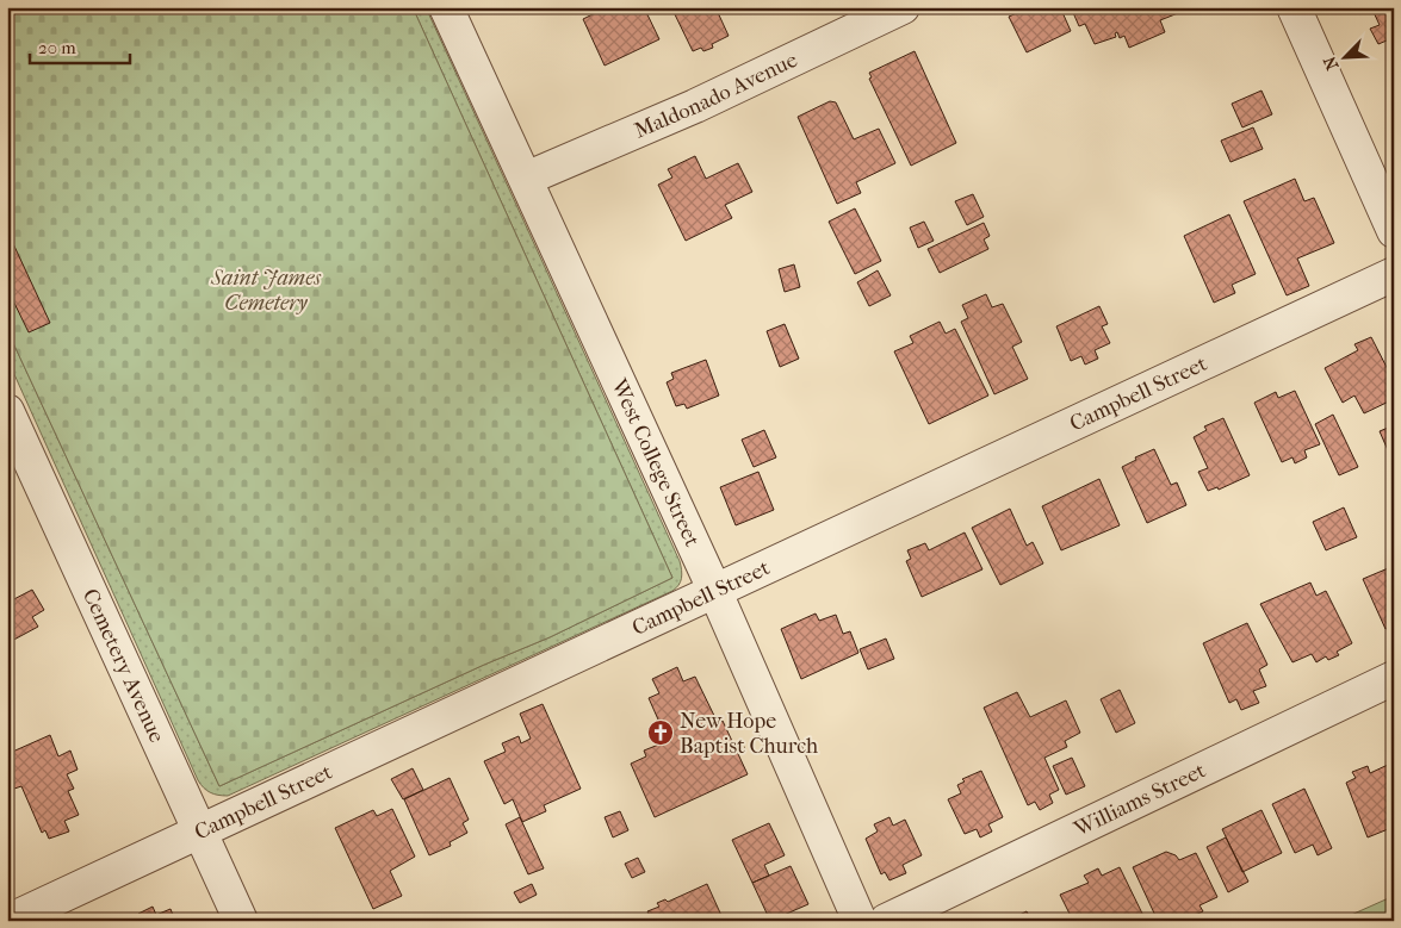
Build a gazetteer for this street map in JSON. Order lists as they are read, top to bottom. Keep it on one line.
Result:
{"streets":{"street":["Maldonado Avenue","Campbell Street","West College Street","Cemetery Avenue","Williams Street"]},"crossings":[["Maldonado Avenue","West College Street"],["Campbell Street","West College Street"],["Campbell Street","Cemetery Avenue"]],"parks":["Saint James Cemetery"],"places":{"church":["New Hope Baptist Church"]},"scale_bar":"20 m","north":"bottom left"}
